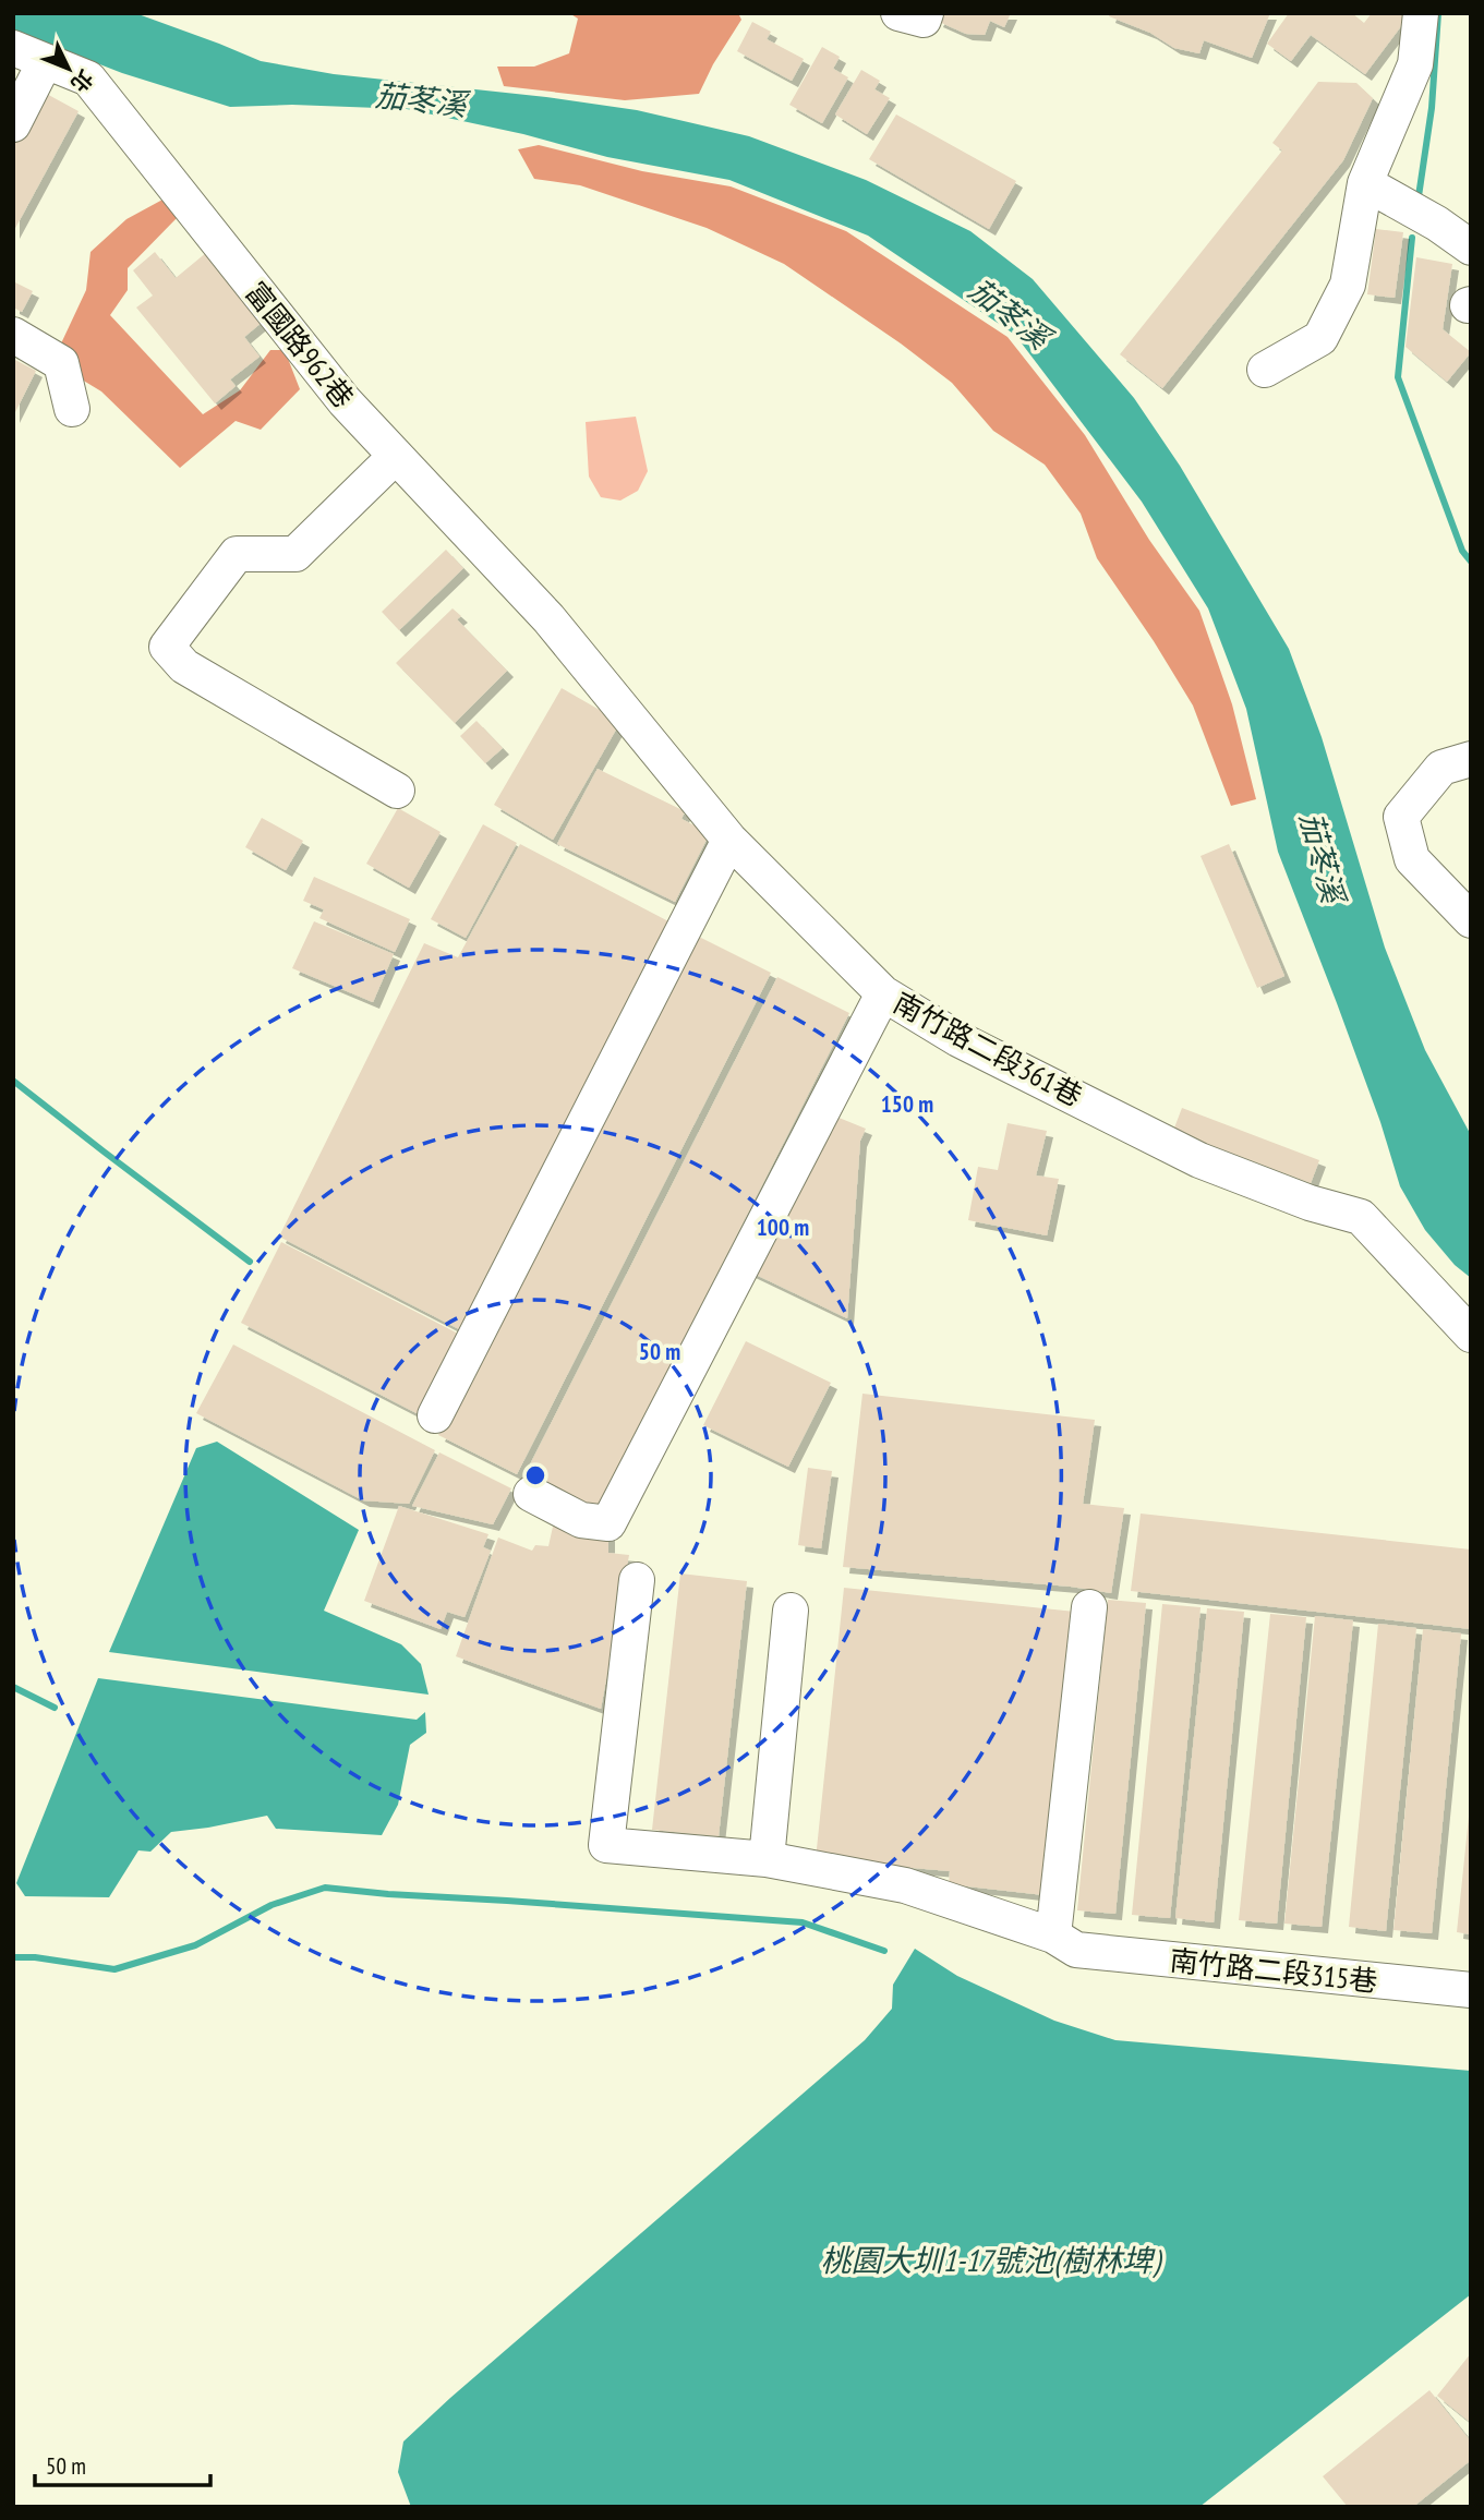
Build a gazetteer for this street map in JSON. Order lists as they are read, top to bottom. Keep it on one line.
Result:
{"streets":{"lane":["富國路962巷","南竹路二段361巷","南竹路二段315巷"]},"crossings":[["富國路962巷","南竹路二段361巷"]],"water":["茄苳溪","桃園大圳1-17號池(樹林埤)"],"scale_bar":"50 m","north":"bottom right","rings":["150 m","100 m","50 m"]}
